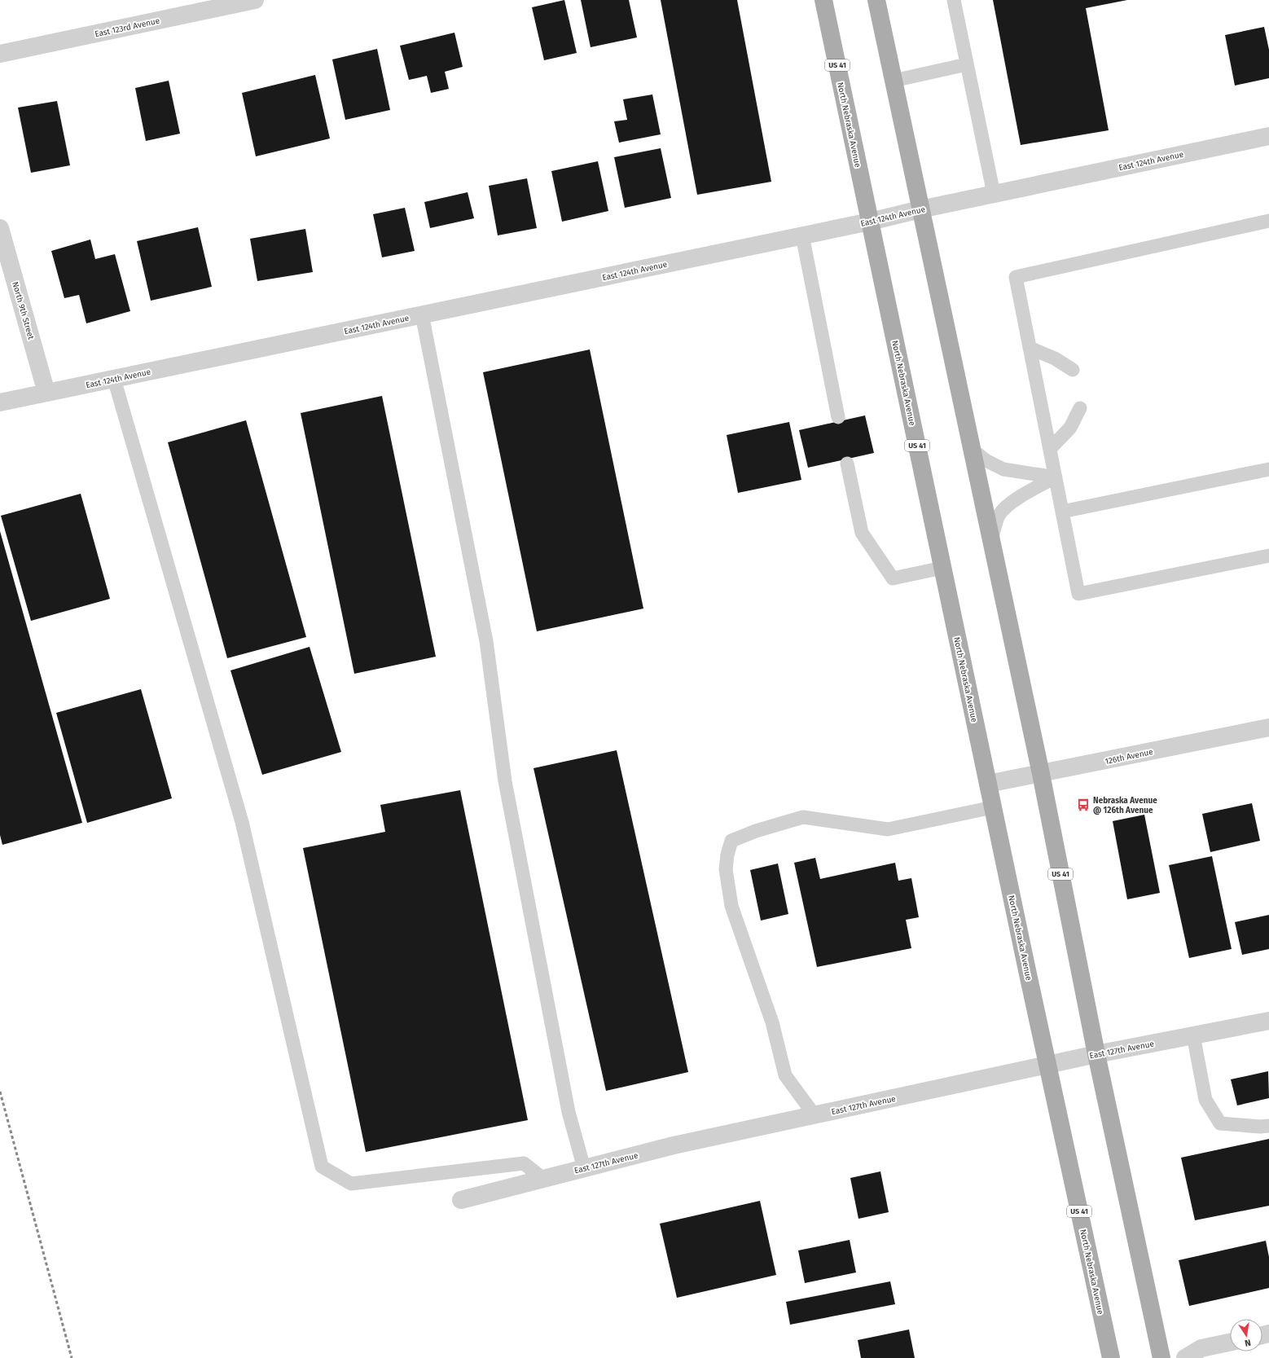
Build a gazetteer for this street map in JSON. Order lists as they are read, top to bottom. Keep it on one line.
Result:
{"streets":{"main road":["US 41","North Nebraska Avenue"],"street":["East 123rd Avenue","East 124th Avenue","North 9th Street","126th Avenue","East 127th Avenue"]},"crossings":[["US 41","East 124th Avenue"],["US 41","126th Avenue"],["US 41","East 127th Avenue"],["North Nebraska Avenue","East 124th Avenue"],["North Nebraska Avenue","126th Avenue"],["North Nebraska Avenue","East 127th Avenue"],["East 124th Avenue","North 9th Street"]],"places":{"bus stop":["Nebraska Avenue @ 126th Avenue"]},"north":"bottom"}
